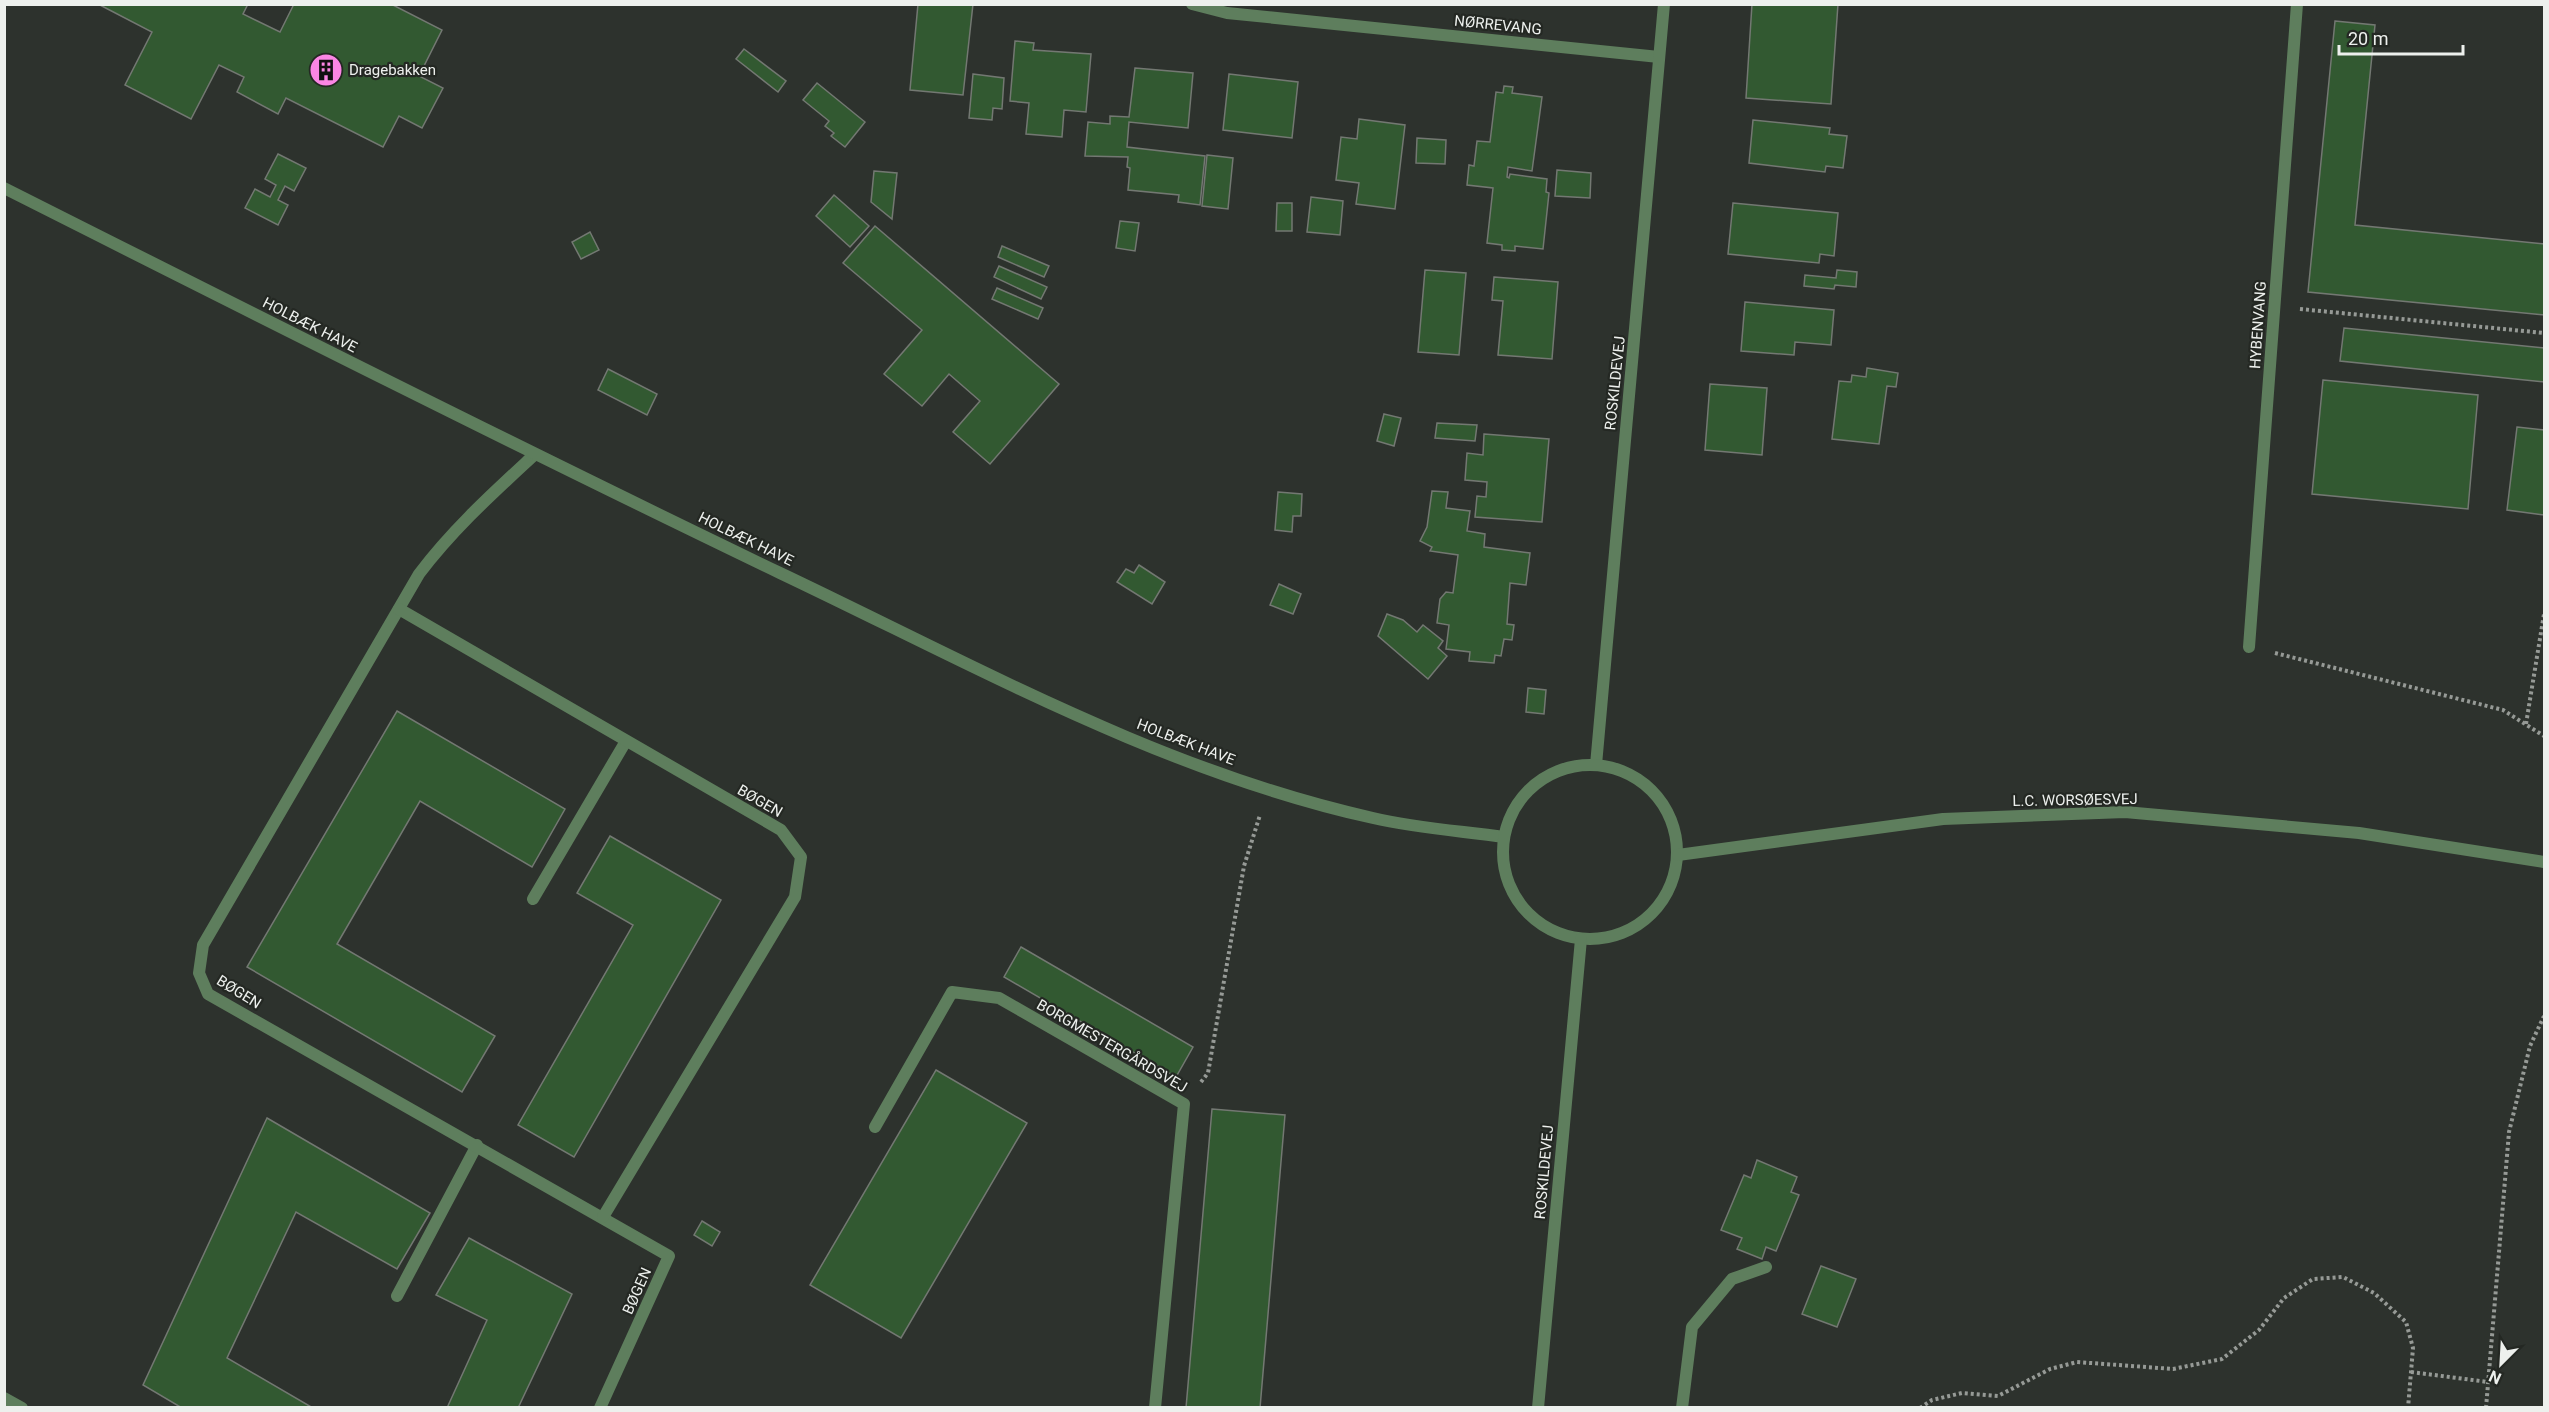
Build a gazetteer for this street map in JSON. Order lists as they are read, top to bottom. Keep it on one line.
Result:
{"streets":{"street":["NØRREVANG","HOLBÆK HAVE","HYBENVANG","ROSKILDEVEJ","L.C. WORSØESVEJ","BØGEN","BORGMESTERGÅRDSVEJ"]},"crossings":[["NØRREVANG","ROSKILDEVEJ"],["HOLBÆK HAVE","ROSKILDEVEJ"],["HOLBÆK HAVE","L.C. WORSØESVEJ"],["HOLBÆK HAVE","BØGEN"],["ROSKILDEVEJ","L.C. WORSØESVEJ"]],"places":{"building":["Dragebakken"]},"scale_bar":"20 m","north":"bottom left"}
